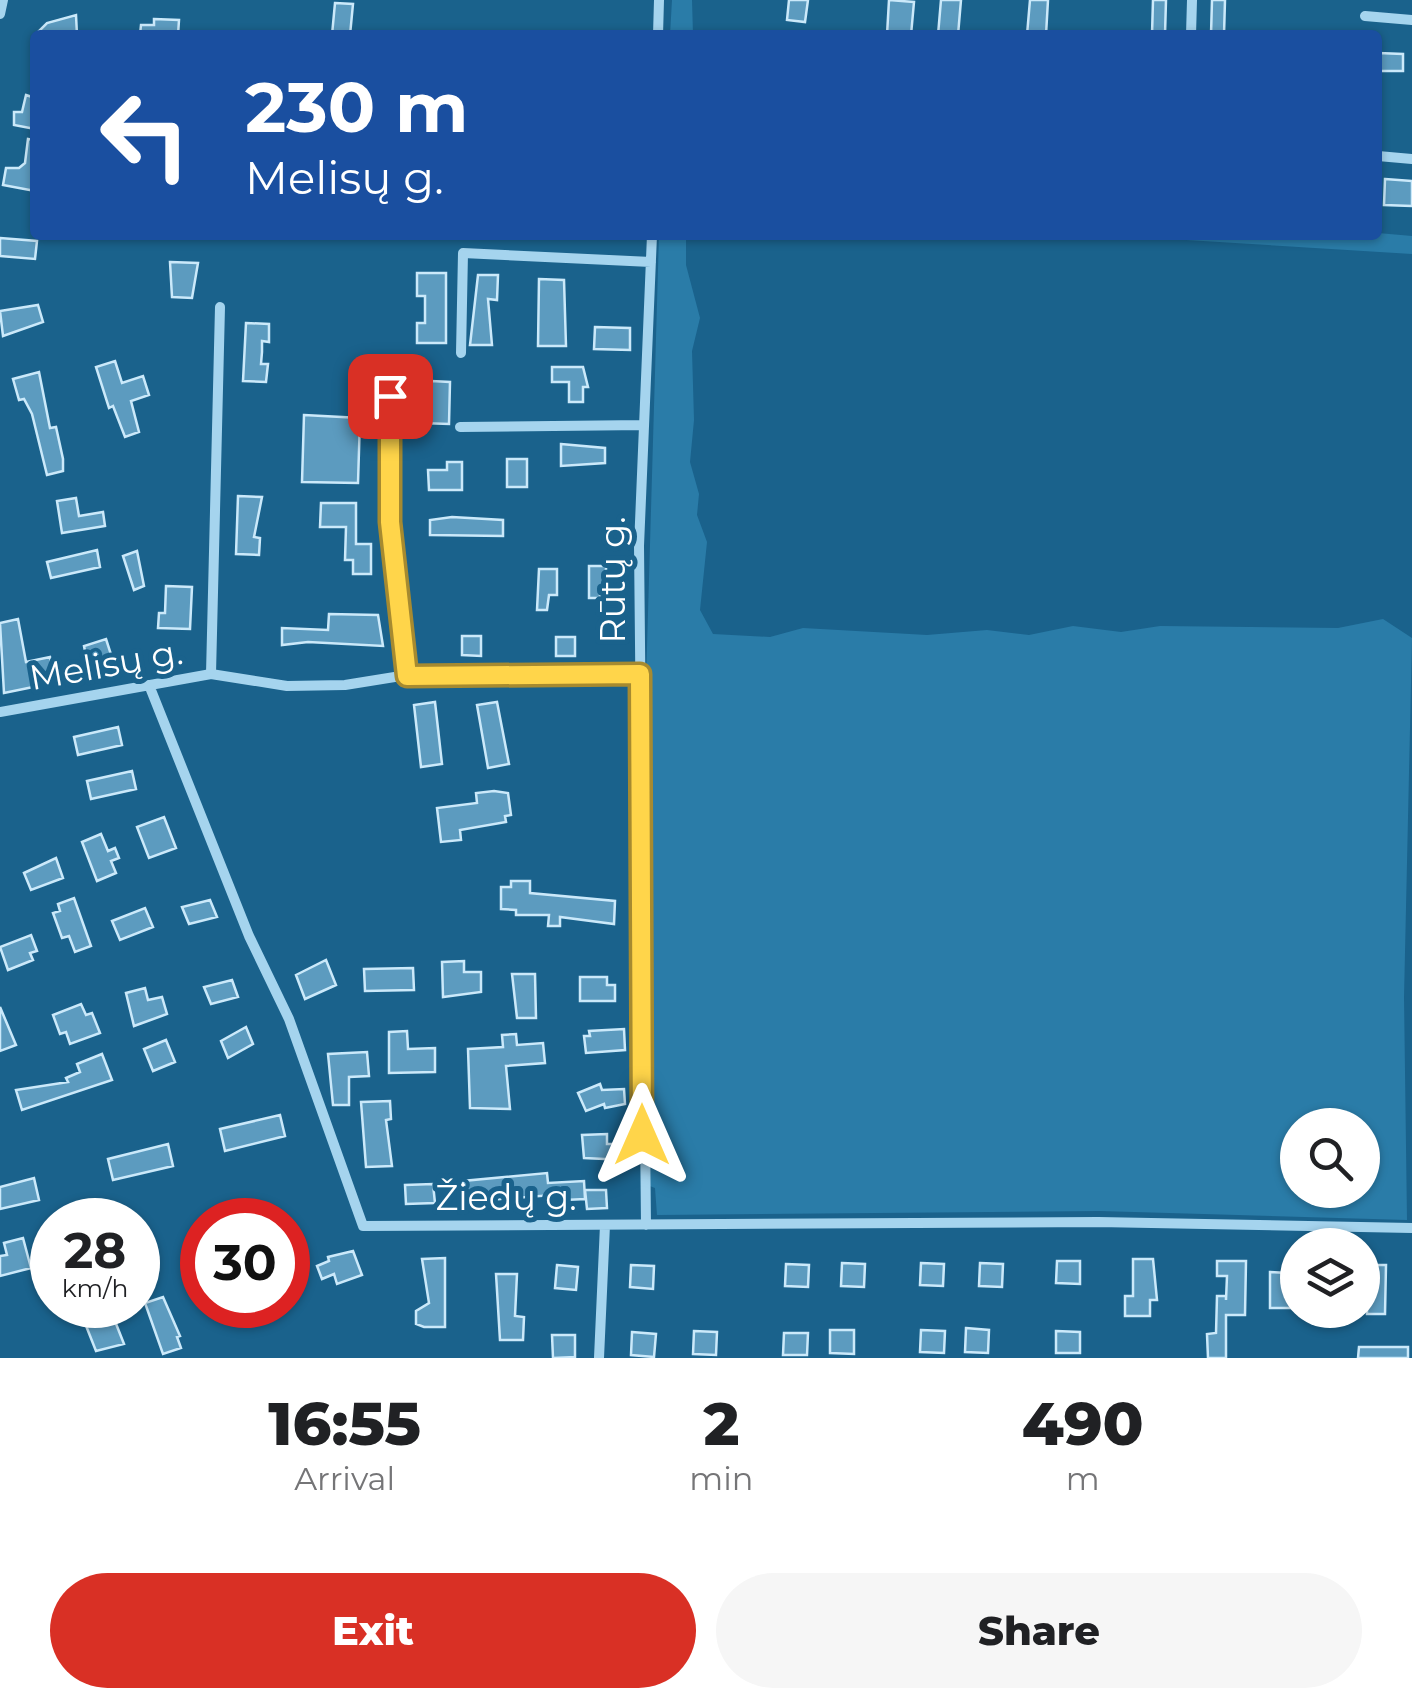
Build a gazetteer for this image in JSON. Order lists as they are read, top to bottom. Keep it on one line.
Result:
{"streets":{"street":["Rūtų g.","Melisų g.","Žiedų g."]},"crossings":[["Rūtų g.","Melisų g."],["Rūtų g.","Žiedų g."],["Melisų g.","Žiedų g."]],"page":{"turn":["230 m","Melisų g."],"speed":"28 km/h","limit":"30","eta":["16:55","Arrival","2","min","490","m"],"buttons":["Exit","Share"]}}
